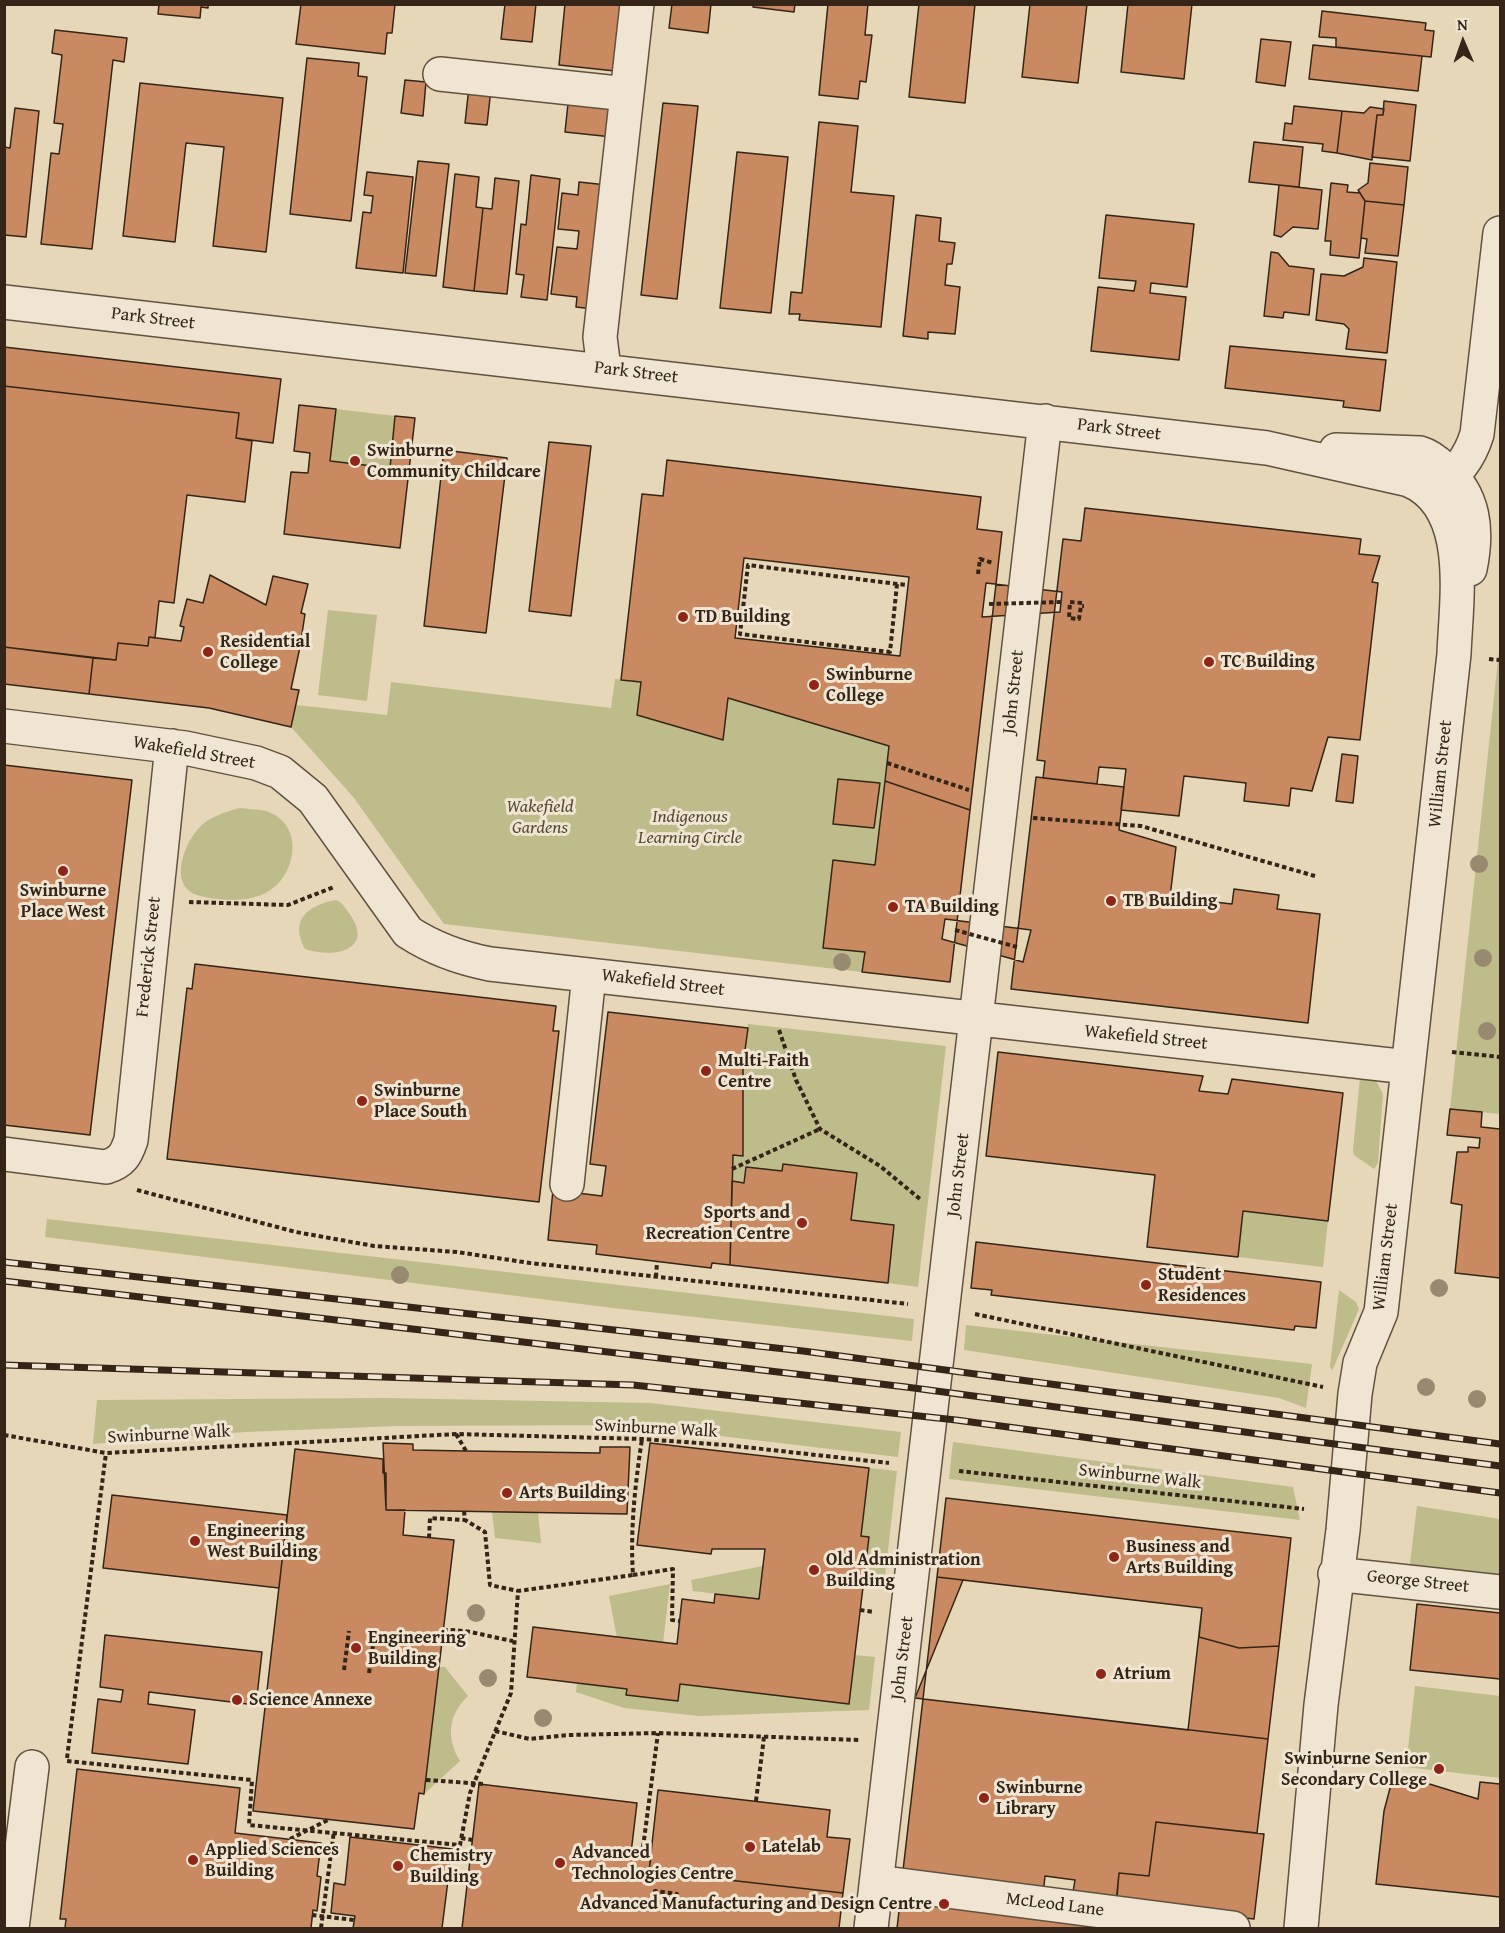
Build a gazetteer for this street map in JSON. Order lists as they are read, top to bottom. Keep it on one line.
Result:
{"streets":{"street":["Park Street","John Street","Wakefield Street","William Street","Frederick Street","George Street","McLeod Lane"],"path":["Swinburne Walk"]},"crossings":[["Park Street","John Street"],["Park Street","William Street"],["John Street","Wakefield Street"],["John Street","Swinburne Walk"],["John Street","McLeod Lane"],["Wakefield Street","William Street"],["Wakefield Street","Frederick Street"],["William Street","George Street"]],"parks":["Wakefield Gardens","Indigenous Learning Circle"],"places":["Swinburne Community Childcare","TD Building","Residential College","TC Building","Swinburne College","Swinburne Place West","TB Building","TA Building","Multi-Faith Centre","Swinburne Place South","Sports and Recreation Centre","Student Residences","Arts Building","Engineering West Building","Business and Arts Building","Old Administration Building","Engineering Building","Atrium","Science Annexe","Swinburne Senior Secondary College","Swinburne Library","Latelab","Applied Sciences Building","Advanced Technologies Centre","Chemistry Building","Advanced Manufacturing and Design Centre"],"north":"top"}
